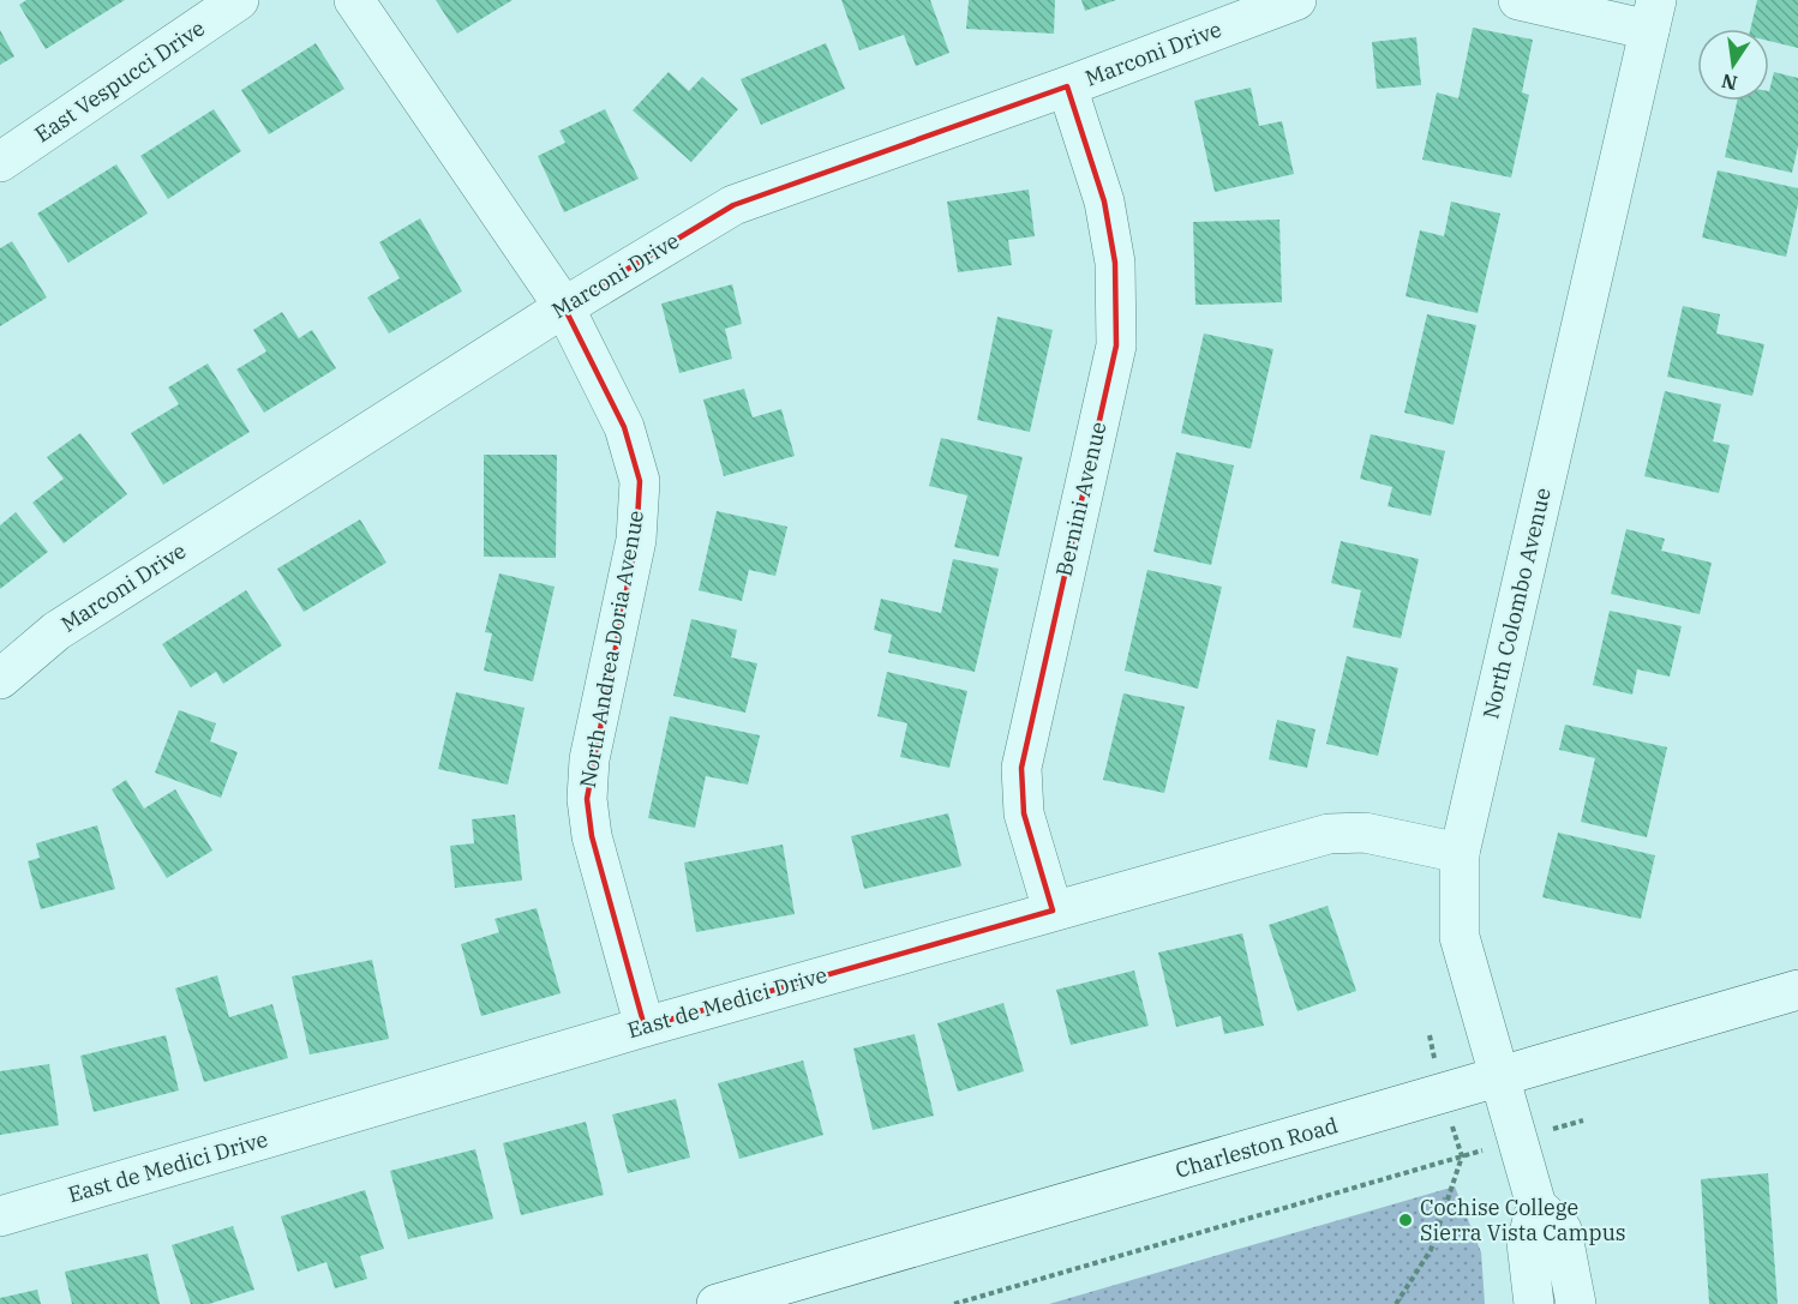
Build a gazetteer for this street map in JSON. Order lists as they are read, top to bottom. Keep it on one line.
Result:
{"streets":{"street":["Marconi Drive","East Vespucci Drive","Bernini Avenue","North Colombo Avenue","North Andrea Doria Avenue","East de Medici Drive","Charleston Road"]},"crossings":[["Marconi Drive","Bernini Avenue"],["Marconi Drive","North Andrea Doria Avenue"],["Bernini Avenue","East de Medici Drive"],["North Colombo Avenue","East de Medici Drive"],["North Colombo Avenue","Charleston Road"],["North Andrea Doria Avenue","East de Medici Drive"]],"places":["Cochise College Sierra Vista Campus"],"north":"bottom"}
